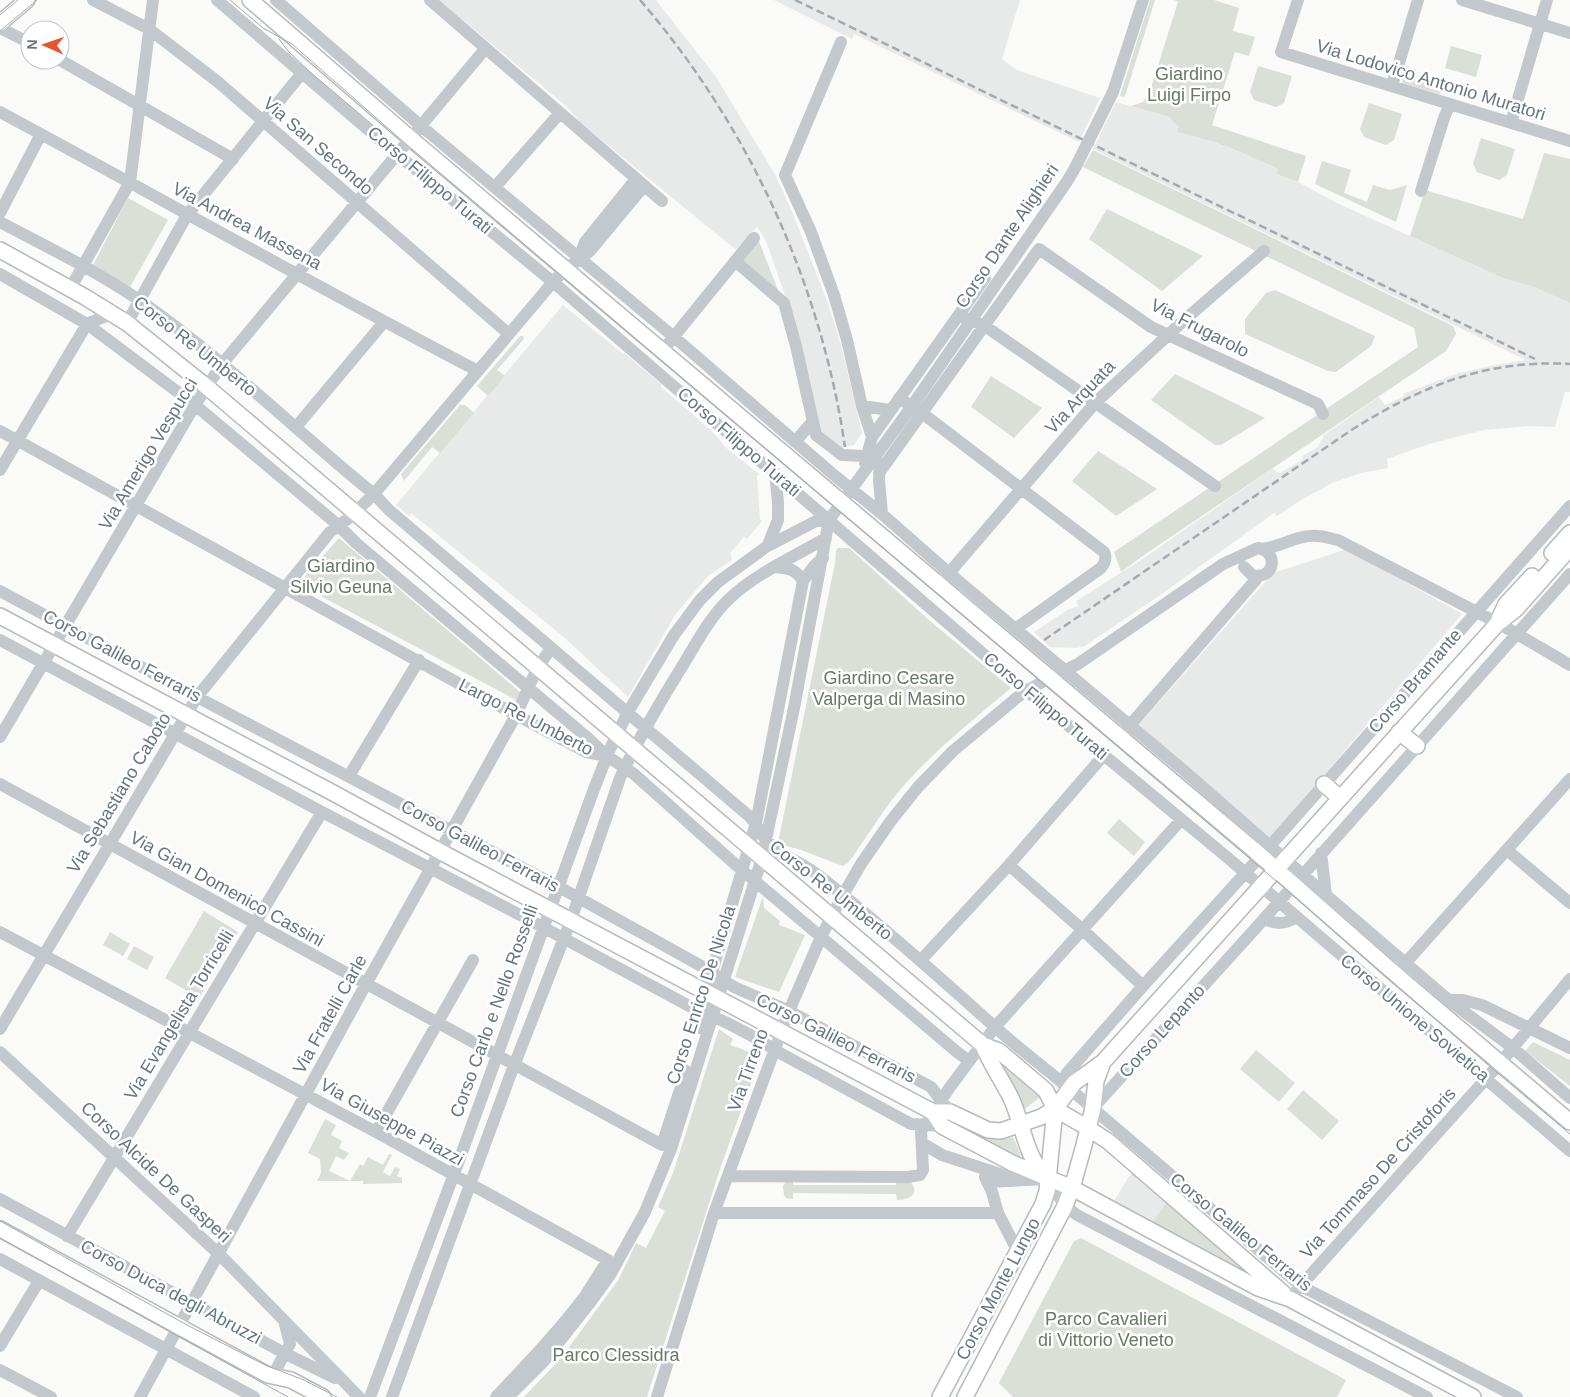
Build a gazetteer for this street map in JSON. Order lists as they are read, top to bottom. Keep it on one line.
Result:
{"streets":{"main road":["Corso Filippo Turati","Corso Re Umberto","Corso Galileo Ferraris","Corso Bramante","Largo Re Umberto","Corso Unione Sovietica","Corso Lepanto","Corso Monte Lungo","Corso Duca degli Abruzzi"],"street":["Via Lodovico Antonio Muratori","Via San Secondo","Via Andrea Massena","Corso Dante Alighieri","Via Frugarolo","Via Arquata","Via Amerigo Vespucci","Via Sebastiano Caboto","Via Gian Domenico Cassini","Corso Enrico De Nicola","Corso Carlo e Nello Rosselli","Via Fratelli Carle","Via Evangelista Torricelli","Via Tirreno","Via Giuseppe Piazzi","Corso Alcide De Gasperi","Via Tommaso De Cristoforis"]},"crossings":[["Via San Secondo","Via Amerigo Vespucci"],["Corso Filippo Turati","Corso Dante Alighieri"],["Corso Filippo Turati","Via Arquata"],["Corso Filippo Turati","Via Amerigo Vespucci"],["Corso Filippo Turati","Corso Bramante"],["Corso Filippo Turati","Corso Carlo e Nello Rosselli"],["Corso Filippo Turati","Corso Unione Sovietica"],["Corso Filippo Turati","Corso Lepanto"],["Corso Filippo Turati","Via Tirreno"],["Via Andrea Massena","Via Amerigo Vespucci"],["Corso Dante Alighieri","Via Frugarolo"],["Via Frugarolo","Via Arquata"],["Corso Re Umberto","Via Amerigo Vespucci"],["Corso Re Umberto","Corso Galileo Ferraris"],["Corso Re Umberto","Largo Re Umberto"],["Corso Re Umberto","Corso Enrico De Nicola"],["Corso Re Umberto","Corso Carlo e Nello Rosselli"],["Corso Re Umberto","Corso Lepanto"],["Corso Re Umberto","Via Tirreno"],["Via Amerigo Vespucci","Corso Galileo Ferraris"],["Via Amerigo Vespucci","Largo Re Umberto"],["Corso Galileo Ferraris","Via Sebastiano Caboto"],["Corso Galileo Ferraris","Corso Enrico De Nicola"],["Corso Galileo Ferraris","Corso Carlo e Nello Rosselli"],["Corso Galileo Ferraris","Via Fratelli Carle"],["Corso Galileo Ferraris","Via Evangelista Torricelli"],["Corso Galileo Ferraris","Corso Lepanto"],["Corso Galileo Ferraris","Via Tirreno"],["Corso Galileo Ferraris","Via Tommaso De Cristoforis"],["Corso Galileo Ferraris","Corso Monte Lungo"],["Corso Bramante","Corso Unione Sovietica"],["Corso Bramante","Corso Lepanto"],["Largo Re Umberto","Via Sebastiano Caboto"],["Largo Re Umberto","Corso Carlo e Nello Rosselli"],["Largo Re Umberto","Via Fratelli Carle"],["Via Sebastiano Caboto","Via Gian Domenico Cassini"],["Via Sebastiano Caboto","Via Giuseppe Piazzi"],["Via Gian Domenico Cassini","Corso Enrico De Nicola"],["Via Gian Domenico Cassini","Corso Carlo e Nello Rosselli"],["Via Gian Domenico Cassini","Via Fratelli Carle"],["Via Gian Domenico Cassini","Via Evangelista Torricelli"],["Corso Carlo e Nello Rosselli","Via Giuseppe Piazzi"],["Via Fratelli Carle","Via Giuseppe Piazzi"],["Via Fratelli Carle","Corso Alcide De Gasperi"],["Via Fratelli Carle","Corso Duca degli Abruzzi"],["Via Evangelista Torricelli","Via Giuseppe Piazzi"],["Via Evangelista Torricelli","Corso Alcide De Gasperi"],["Via Evangelista Torricelli","Corso Duca degli Abruzzi"],["Corso Unione Sovietica","Corso Lepanto"],["Corso Unione Sovietica","Via Tommaso De Cristoforis"],["Corso Lepanto","Corso Monte Lungo"],["Corso Alcide De Gasperi","Corso Duca degli Abruzzi"]],"parks":["Giardino Luigi Firpo","Giardino Silvio Geuna","Giardino Cesare Valperga di Masino","Parco Cavalieri di Vittorio Veneto","Parco Clessidra"],"north":"left"}
